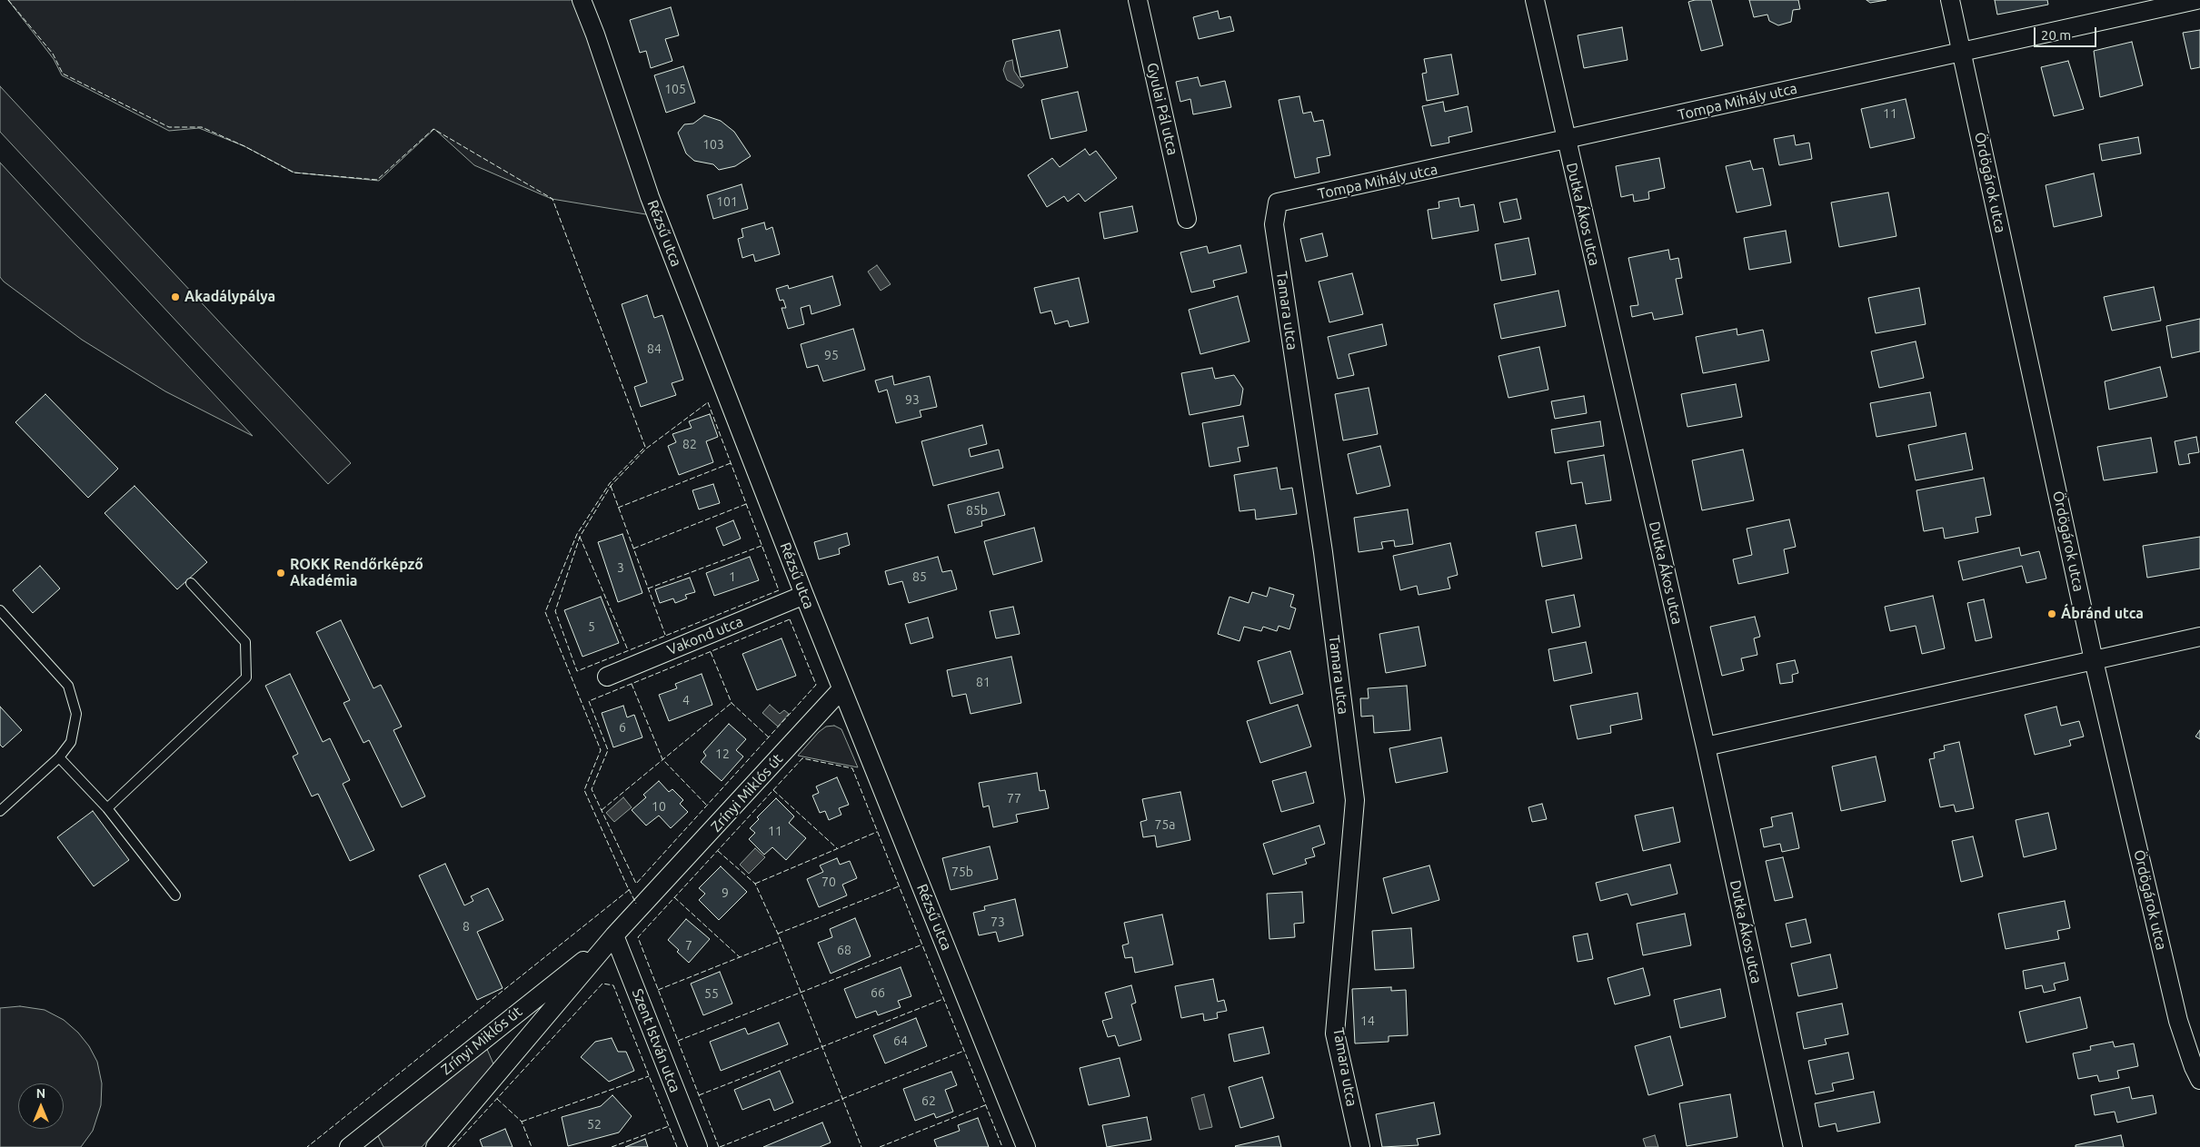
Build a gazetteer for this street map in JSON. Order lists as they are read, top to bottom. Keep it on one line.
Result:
{"streets":{"street":["Tompa Mihály utca","Gyulai Pál utca","Ördögárok utca","Dutka Ákos utca","Rézsű utca","Tamara utca","Vakond utca","Zrínyi Miklós út","Szent István utca"]},"crossings":[["Tompa Mihály utca","Ördögárok utca"],["Tompa Mihály utca","Dutka Ákos utca"],["Tompa Mihály utca","Tamara utca"],["Rézsű utca","Vakond utca"],["Rézsű utca","Zrínyi Miklós út"],["Zrínyi Miklós út","Szent István utca"]],"places":["Akadálypálya","ROKK Rendőrképző Akadémia","Ábránd utca"],"house_numbers":["105","11","103","101","84","95","93","82","85b","3","1","85","5","81","4","6","12","77","10","75a","11","75b","70","9","73","8","7","68","66","55","14","64","62","52"],"scale_bar":"20 m","north":"top"}
